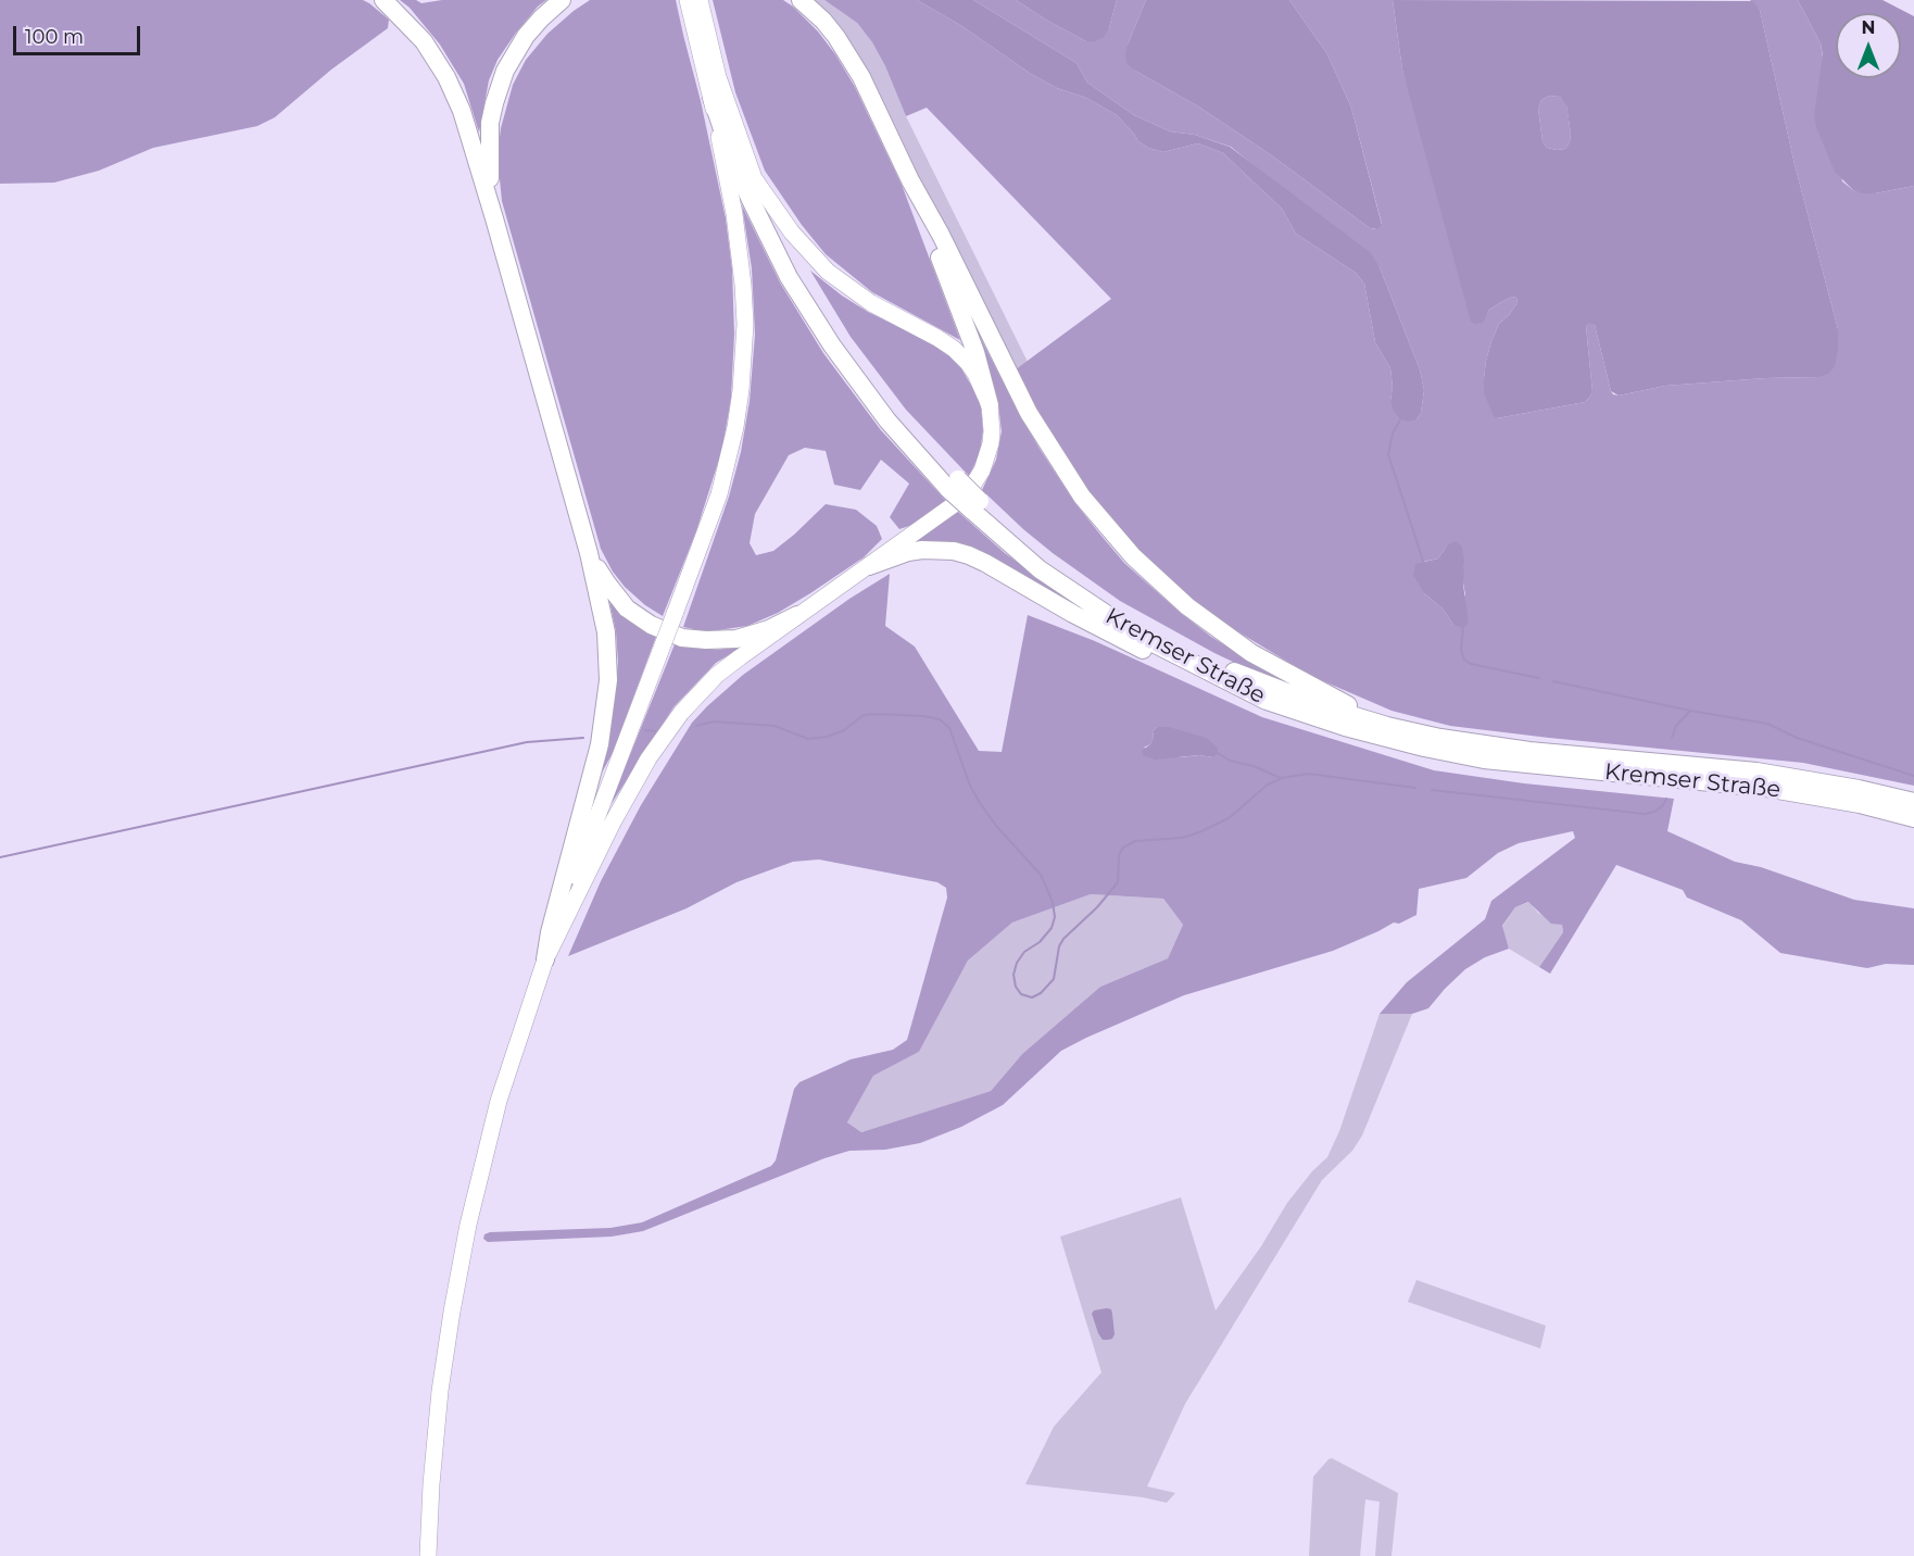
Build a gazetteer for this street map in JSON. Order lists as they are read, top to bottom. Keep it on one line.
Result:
{"streets":{"highway":["Kremser Straße"]},"scale_bar":"100 m","north":"top"}
